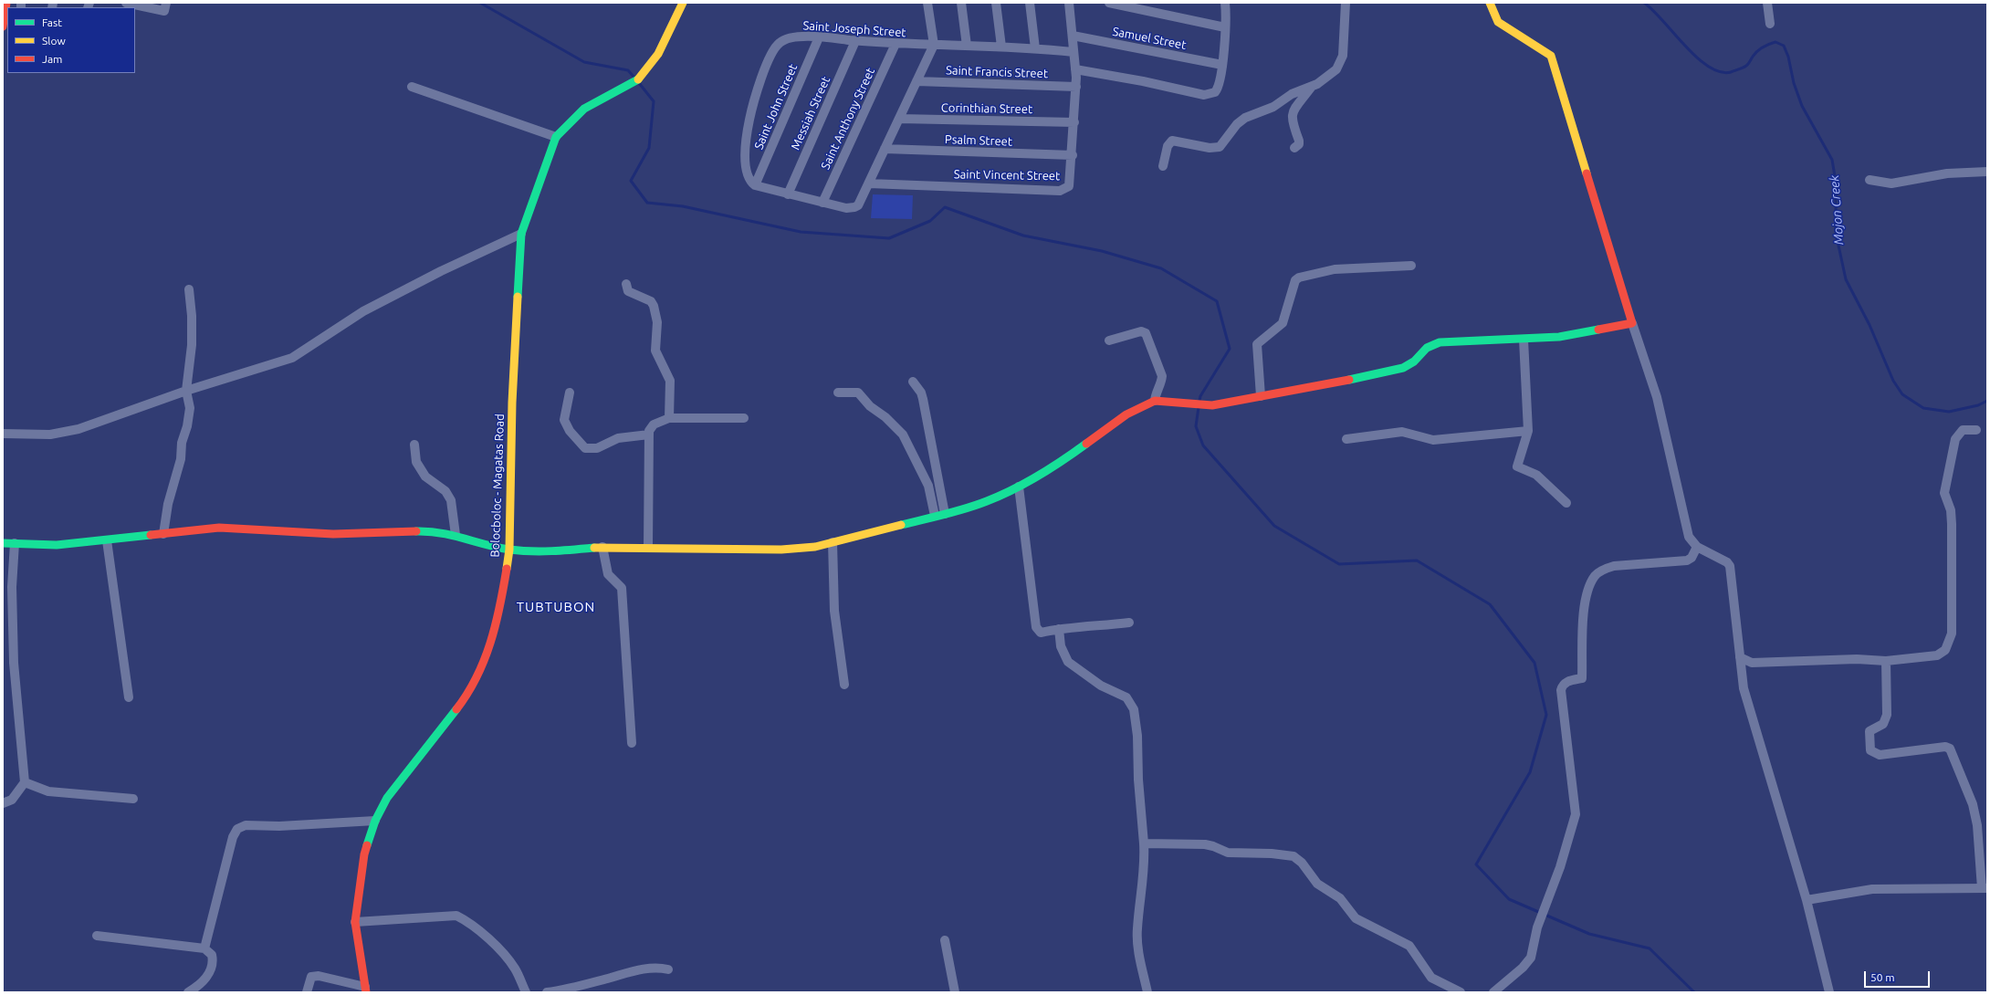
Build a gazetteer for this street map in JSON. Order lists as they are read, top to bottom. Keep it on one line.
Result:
{"streets":{"street":["Saint Joseph Street","Samuel Street","Saint Francis Street","Saint John Street","Corinthian Street","Messiah Street","Saint Anthony Street","Psalm Street","Saint Vincent Street","Bolocboloc - Magatas Road"]},"crossings":[["Saint Joseph Street","Saint John Street"],["Saint Joseph Street","Messiah Street"],["Saint Joseph Street","Saint Anthony Street"],["Saint Joseph Street","Saint Vincent Street"],["Samuel Street","Saint Vincent Street"],["Saint Francis Street","Saint Vincent Street"],["Corinthian Street","Saint Vincent Street"],["Psalm Street","Saint Vincent Street"]],"districts":["TUBTUBON"],"water":["Mojon Creek"],"legend":["Fast","Slow","Jam"],"scale_bar":"50 m"}
